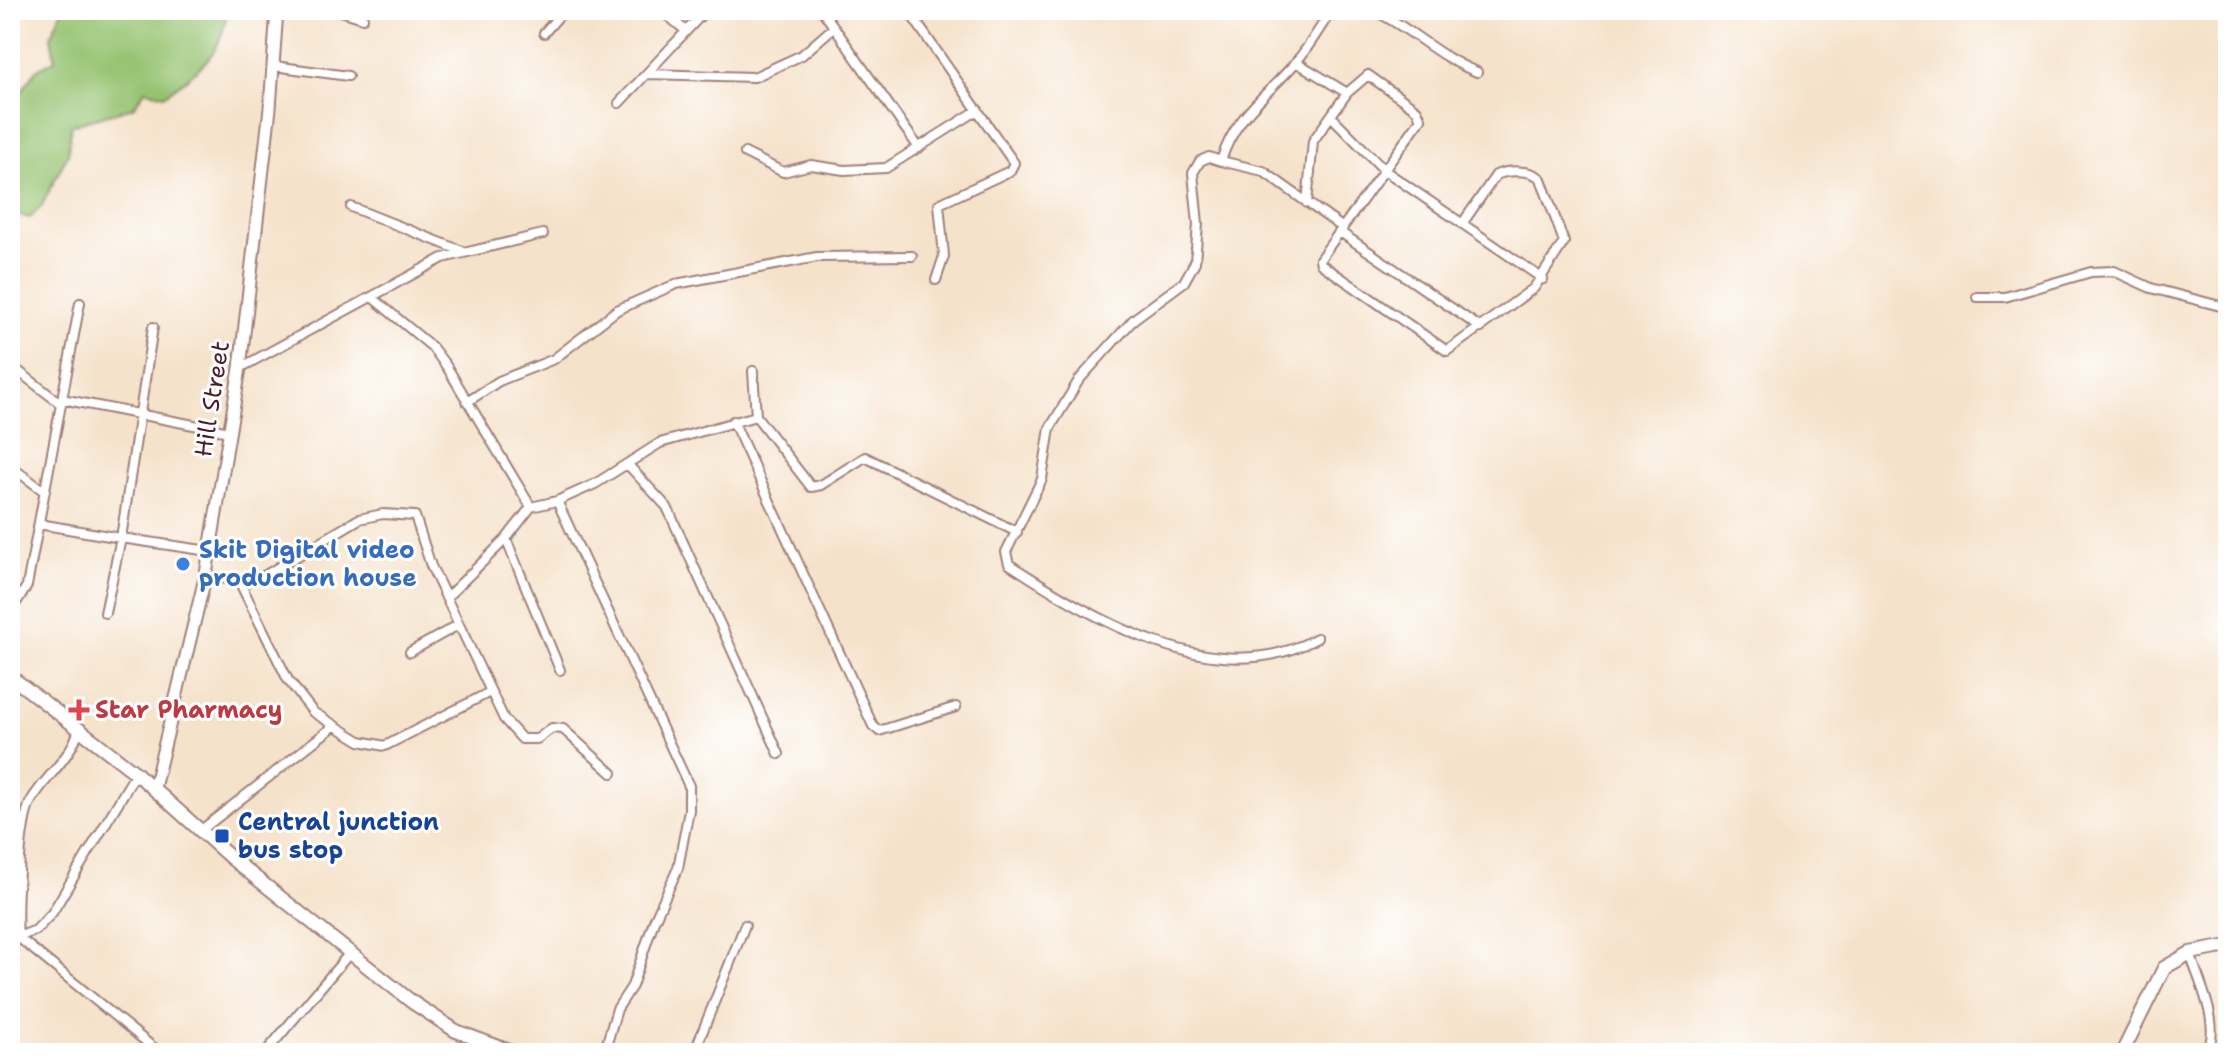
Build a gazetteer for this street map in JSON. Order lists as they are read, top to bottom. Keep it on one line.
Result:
{"streets":{"main road":["Hill Street"]},"places":{"other":["Skit Digital video production house"],"health":["Star Pharmacy"],"transit":["Central junction bus stop"]}}
